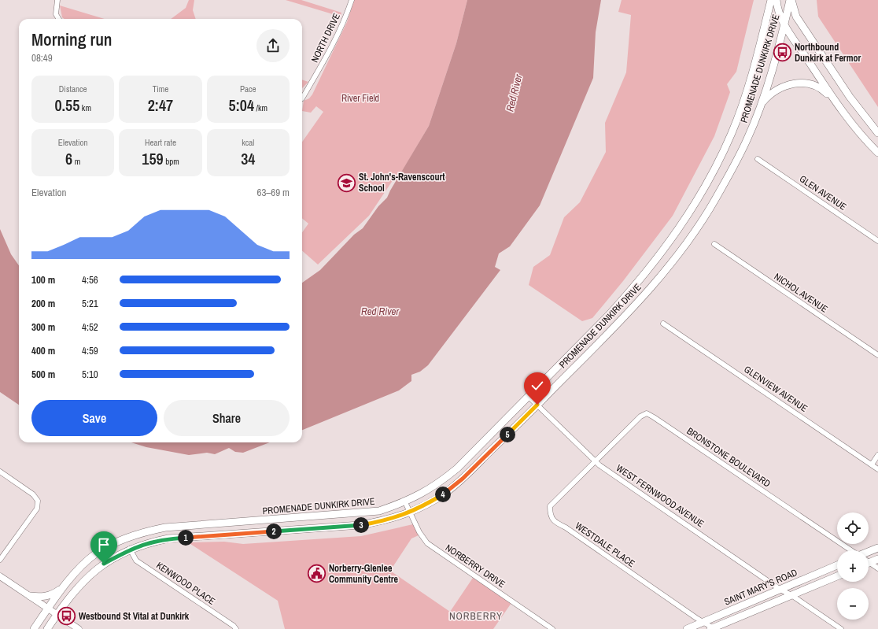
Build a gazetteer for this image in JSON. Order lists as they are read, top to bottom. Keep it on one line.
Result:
{"streets":{"main road":["PROMENADE DUNKIRK DRIVE","SAINT MARY'S ROAD"],"street":["NORTH DRIVE","GLEN AVENUE","NICHOL AVENUE","GLENVIEW AVENUE","BRONSTONE BOULEVARD","WEST FERNWOOD AVENUE","WESTDALE PLACE","NORBERRY DRIVE","KENWOOD PLACE"]},"crossings":[["PROMENADE DUNKIRK DRIVE","WEST FERNWOOD AVENUE"],["PROMENADE DUNKIRK DRIVE","NORBERRY DRIVE"],["PROMENADE DUNKIRK DRIVE","KENWOOD PLACE"],["BRONSTONE BOULEVARD","WEST FERNWOOD AVENUE"],["BRONSTONE BOULEVARD","WESTDALE PLACE"],["WEST FERNWOOD AVENUE","WESTDALE PLACE"],["WEST FERNWOOD AVENUE","SAINT MARY'S ROAD"],["WESTDALE PLACE","SAINT MARY'S ROAD"]],"districts":["NORBERRY"],"water":["Red River"],"parks":["River Field"],"places":{"bus stop":["Northbound Dunkirk at Fermor","Westbound St Vital at Dunkirk"],"school or university":["St. John's-Ravenscourt School"],"public building":["Norberry-Glenlee Community Centre"]},"page":{"heading":["Morning run","08:49"],"stats":[["Distance","0.55 km"],["Time","2:47"],["Pace","5:04 /km"],["Elevation","6 m"],["Heart rate","159 bpm"],["kcal","34"]],"chart":["Elevation","63–69 m"],"list":[{"name":"100 m","note":"4:56"},{"name":"200 m","note":"5:21"},{"name":"300 m","note":"4:52"},{"name":"400 m","note":"4:59"},{"name":"500 m","note":"5:10"}],"buttons":["Save","Share"],"pins":["5","4","3","2","1"],"map_buttons":["+","−"]}}
